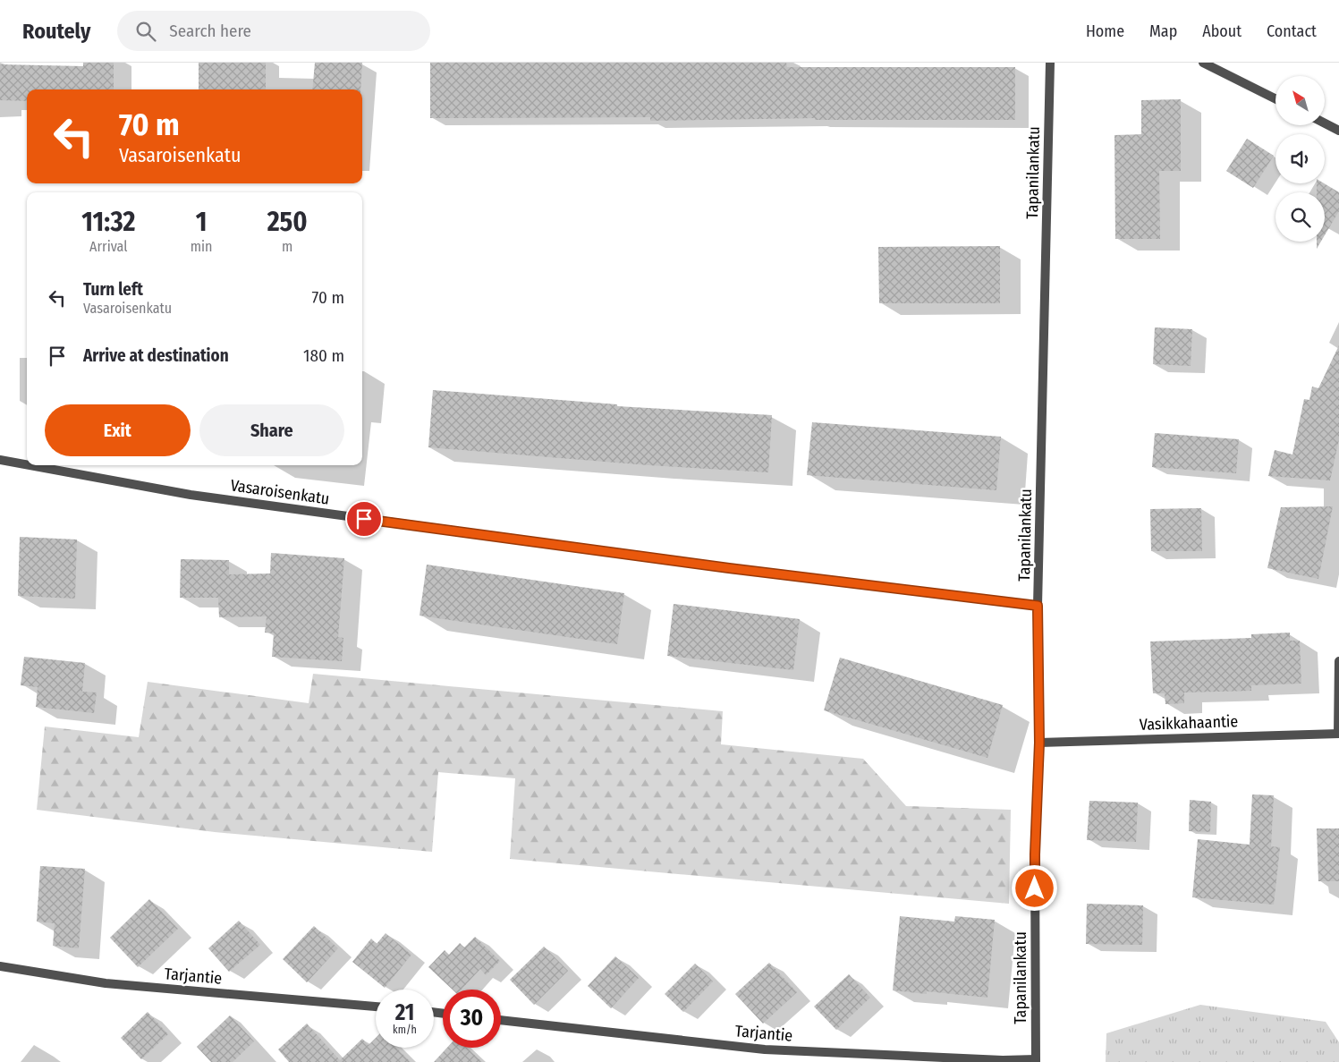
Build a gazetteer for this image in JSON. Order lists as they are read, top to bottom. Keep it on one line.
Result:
{"streets":{"street":["Tapanilankatu","Vasaroisenkatu","Vasikkahaantie","Tarjantie"]},"crossings":[["Tapanilankatu","Vasaroisenkatu"],["Tapanilankatu","Vasikkahaantie"],["Tapanilankatu","Tarjantie"]],"north":"top left","page":{"header":"Routely","search":"Search here","nav":["Home","Map","About","Contact"],"turn":["70 m","Vasaroisenkatu"],"eta":["11:32","Arrival","1","min","250","m"],"list":[{"name":"Turn left","note":"Vasaroisenkatu","value":"70 m"},{"name":"Arrive at destination","value":"180 m"}],"buttons":["Exit","Share"],"speed":"21 km/h","limit":"30"}}
